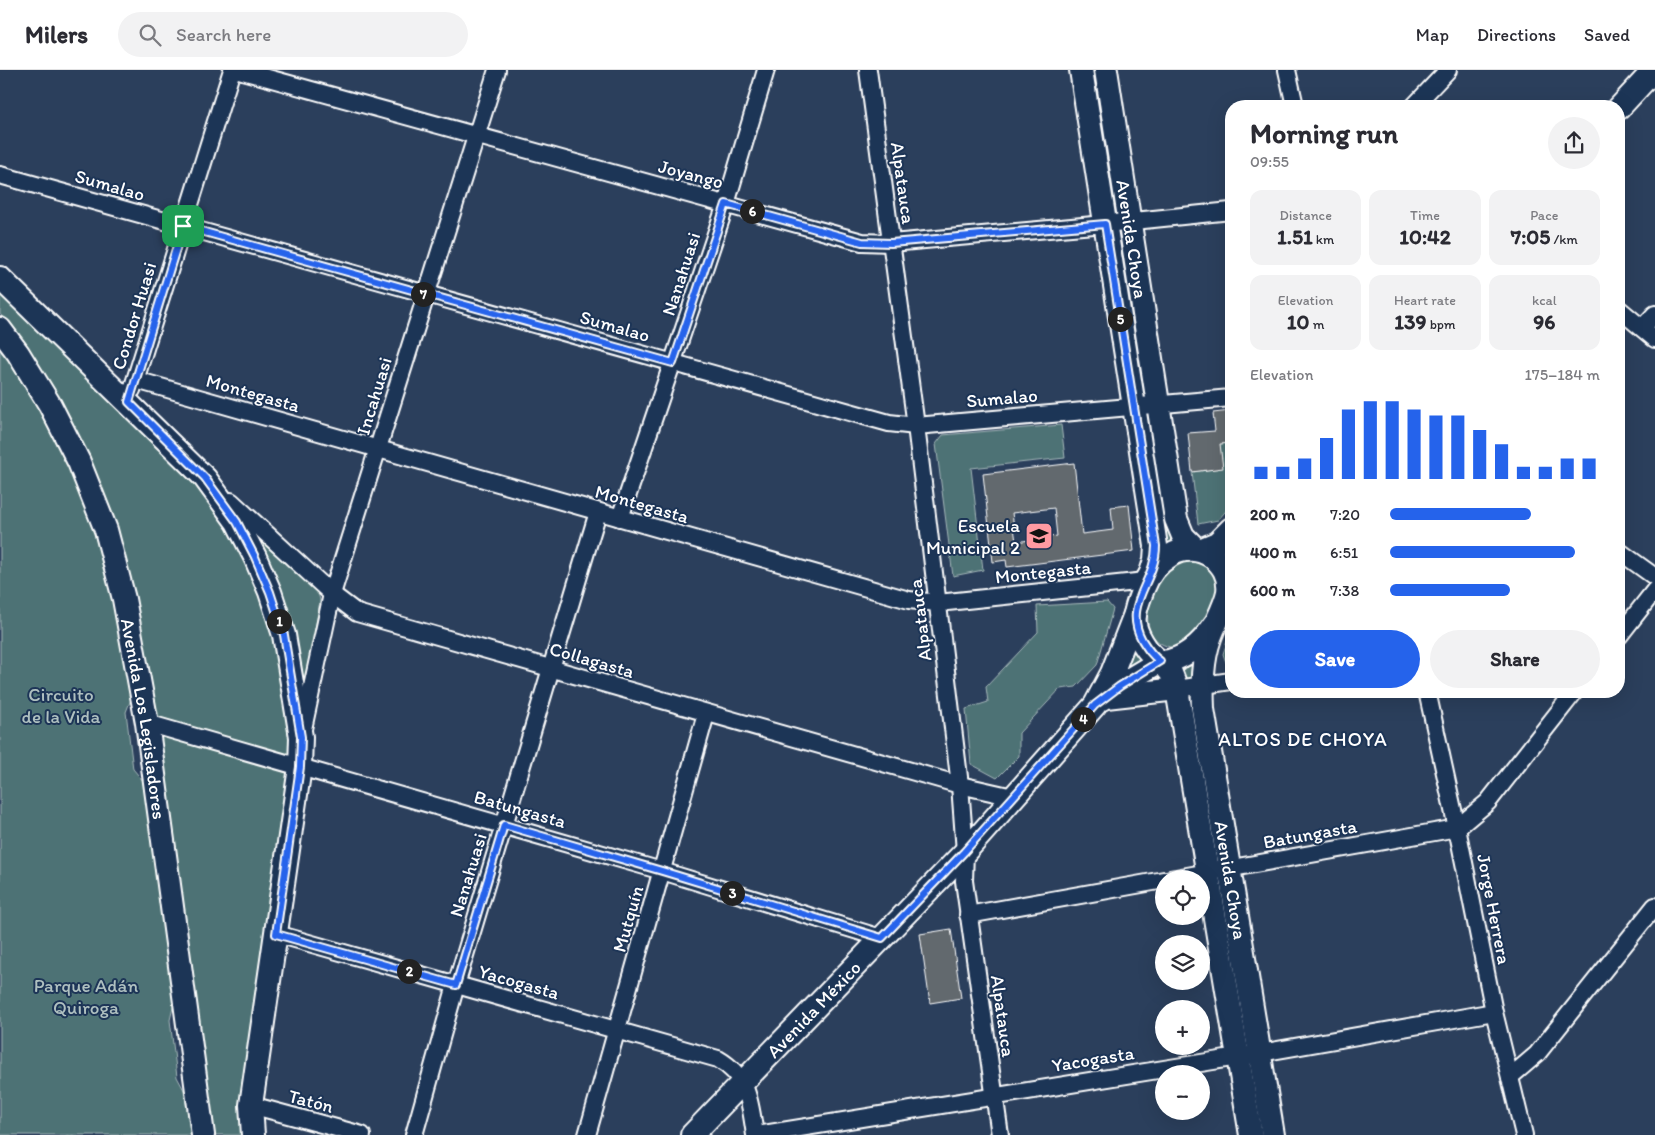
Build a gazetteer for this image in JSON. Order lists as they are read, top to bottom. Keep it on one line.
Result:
{"streets":{"main road":["Avenida Choya","Avenida Los Legisladores","Avenida México"],"street":["Joyango","Alpatauca","Sumalao","Nanahuasi","Condor Huasi","Montegasta","Incahuasi","Collagasta","Batungasta","Jorge Herrera","Mutquín","Yacogasta","Tatón"]},"crossings":[["Joyango","Alpatauca"],["Joyango","Avenida Choya"],["Joyango","Nanahuasi"],["Joyango","Incahuasi"],["Alpatauca","Sumalao"],["Alpatauca","Montegasta"],["Alpatauca","Collagasta"],["Alpatauca","Yacogasta"],["Alpatauca","Avenida México"],["Sumalao","Avenida Choya"],["Sumalao","Nanahuasi"],["Sumalao","Condor Huasi"],["Sumalao","Incahuasi"],["Avenida Choya","Montegasta"],["Avenida Choya","Batungasta"],["Avenida Choya","Yacogasta"],["Avenida Choya","Avenida México"],["Nanahuasi","Montegasta"],["Nanahuasi","Collagasta"],["Nanahuasi","Batungasta"],["Nanahuasi","Yacogasta"],["Condor Huasi","Montegasta"],["Montegasta","Incahuasi"],["Incahuasi","Collagasta"],["Collagasta","Mutquín"],["Collagasta","Avenida México"],["Avenida Los Legisladores","Batungasta"],["Batungasta","Jorge Herrera"],["Batungasta","Mutquín"],["Batungasta","Avenida México"],["Jorge Herrera","Yacogasta"],["Mutquín","Yacogasta"],["Yacogasta","Avenida México"]],"districts":["ALTOS DE CHOYA"],"parks":["Circuito de la Vida","Parque Adán Quiroga"],"places":{"school or university":["Escuela Municipal 2"]},"page":{"header":"Milers","search":"Search here","nav":["Map","Directions","Saved"],"heading":["Morning run","09:55"],"stats":[["Distance","1.51 km"],["Time","10:42"],["Pace","7:05 /km"],["Elevation","10 m"],["Heart rate","139 bpm"],["kcal","96"]],"pins":["6","7","5","1","4","3","2"],"chart":["Elevation","175–184 m"],"list":[{"name":"200 m","note":"7:20"},{"name":"400 m","note":"6:51"},{"name":"600 m","note":"7:38"}],"buttons":["Save","Share"],"map_buttons":["+","−"]}}
